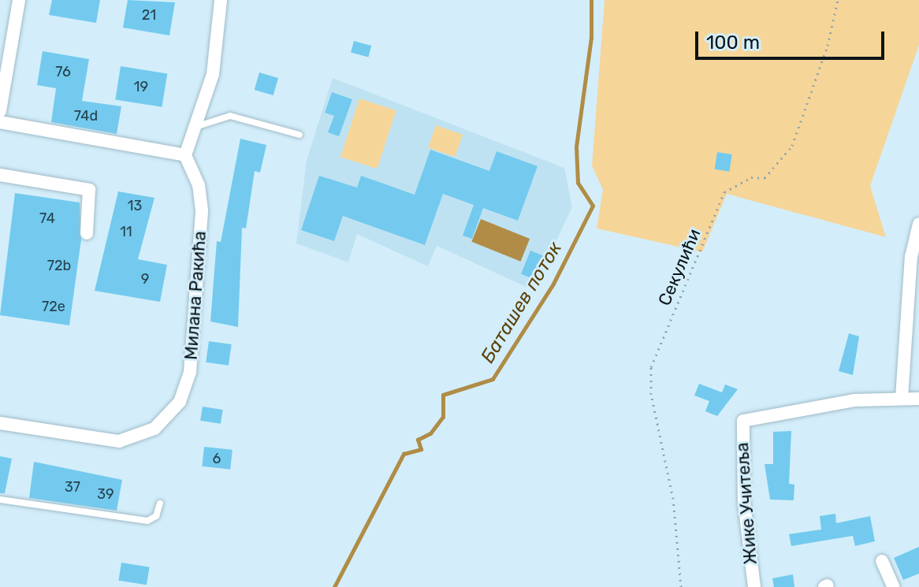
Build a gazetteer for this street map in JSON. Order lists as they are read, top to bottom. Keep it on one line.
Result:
{"streets":{"street":["Милана Ракића","Жике Учитеља"],"path":["Секулићи"]},"water":["Баташев поток"],"house_numbers":["21","76","19","74d","13","74","11","72b","9","72e","6","37","39"],"scale_bar":"100 m"}
